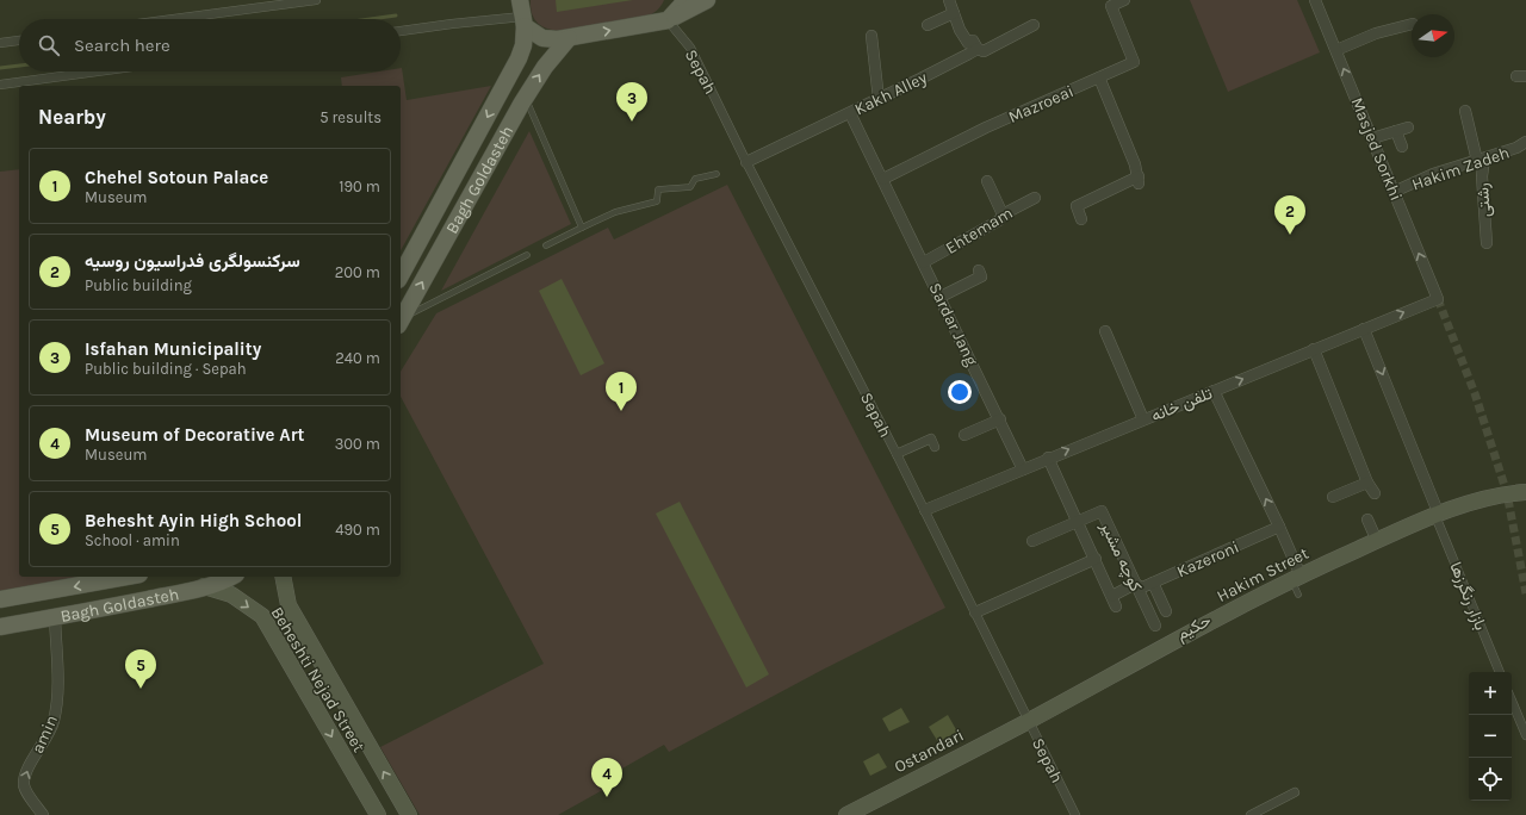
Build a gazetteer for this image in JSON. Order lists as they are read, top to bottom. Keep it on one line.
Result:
{"streets":{"main road":["Bagh Goldasteh","Hakim Street","Beheshti Nejad Street","Ostandari"],"street":["Sepah","Kakh Alley","Mazroeai","Masjed Sorkhi","Hakim Zadeh","رشتی","Ehtemam","Sardar Jang","تلفن خانه","كوچه مشير","Kazeroni","بازار رنگرزها","amin"]},"crossings":[["Sepah","Kakh Alley"],["Sepah","تلفن خانه"],["Sepah","Hakim Street"],["Sepah","Ostandari"],["Kakh Alley","Sardar Jang"],["Mazroeai","Sardar Jang"],["Masjed Sorkhi","Hakim Zadeh"],["Masjed Sorkhi","تلفن خانه"],["Hakim Zadeh","رشتی"],["Bagh Goldasteh","Beheshti Nejad Street"],["Bagh Goldasteh","amin"],["Ehtemam","Sardar Jang"],["Sardar Jang","تلفن خانه"],["كوچه مشير","Kazeroni"],["Hakim Street","بازار رنگرزها"],["Hakim Street","Ostandari"]],"one_way":["Masjed Sorkhi","تلفن خانه","amin"],"north":"right","page":{"search":"Search here","pins":["3","2","1","5","4"],"heading":["Nearby","5 results"],"list":[{"mark":"1","name":"Chehel Sotoun Palace","note":"Museum","value":"190 m"},{"mark":"2","name":"سرکنسولگری فدراسیون روسیه","note":"Public building","value":"200 m"},{"mark":"3","name":"Isfahan Municipality","note":"Public building · Sepah","value":"240 m"},{"mark":"4","name":"Museum of Decorative Art","note":"Museum","value":"300 m"},{"mark":"5","name":"Behesht Ayin High School","note":"School · amin","value":"490 m"}],"map_buttons":["+","−"]}}
